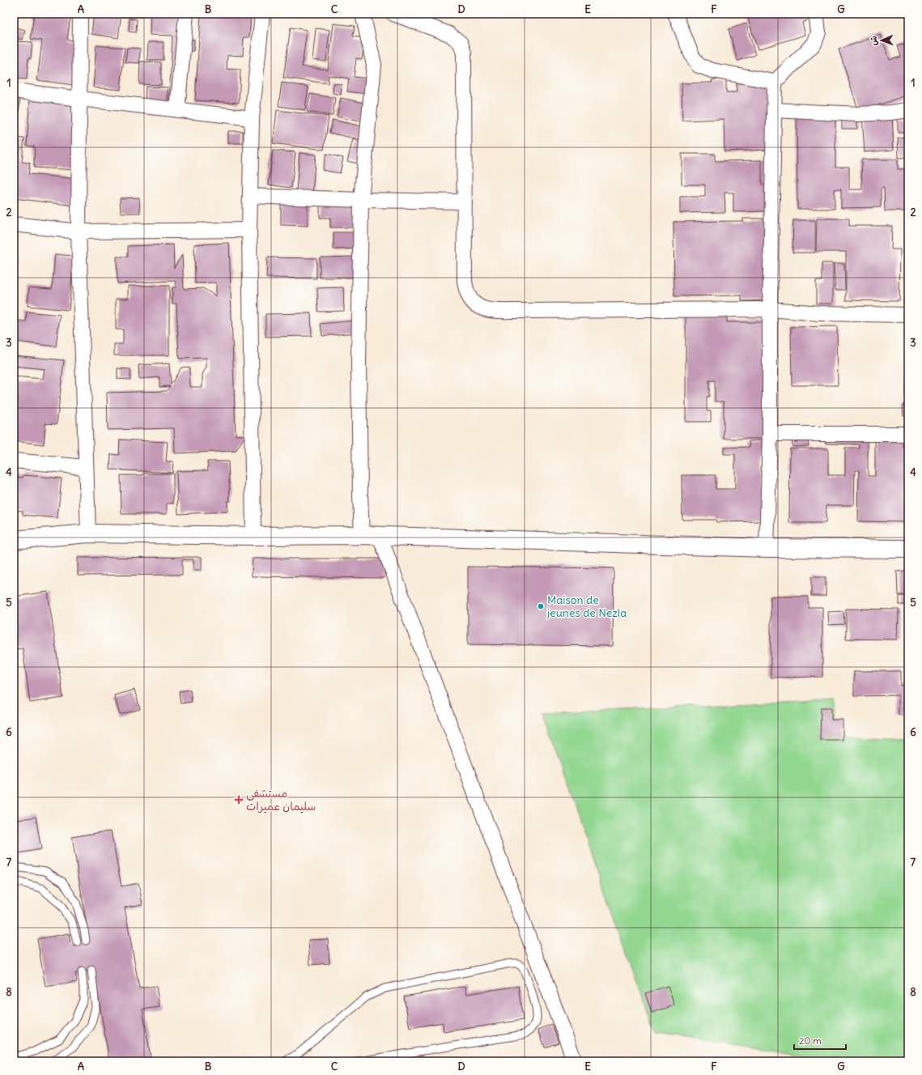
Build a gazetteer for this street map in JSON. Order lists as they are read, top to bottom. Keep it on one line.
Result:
{"places":{"other":["Maison de jeunes de Nezla"],"health":["مستشفى سليمان عميرات"]},"scale_bar":"20 m","north":"left","grid":{"columns":["A","B","C","D","E","F","G"],"rows":["1","2","3","4","5","6","7","8"]}}
